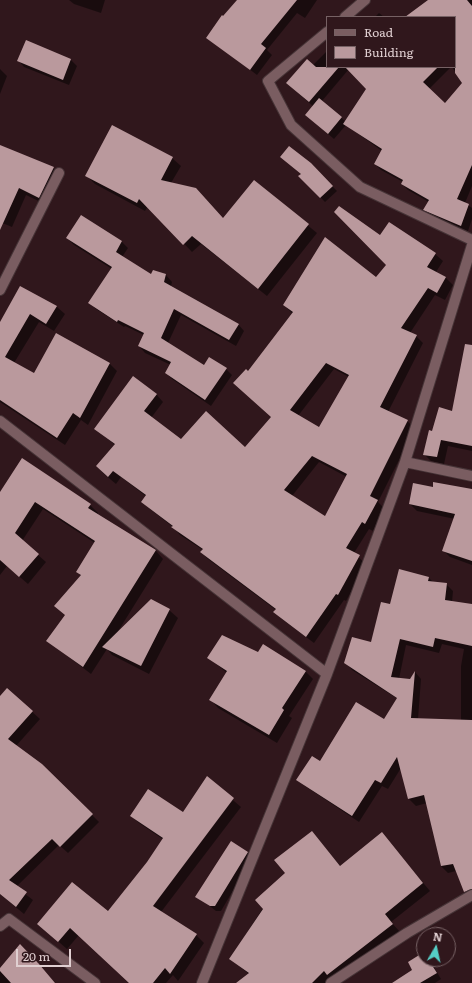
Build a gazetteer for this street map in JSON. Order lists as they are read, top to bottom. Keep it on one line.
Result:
{"legend":["Road","Building"],"scale_bar":"20 m","north":"top"}
